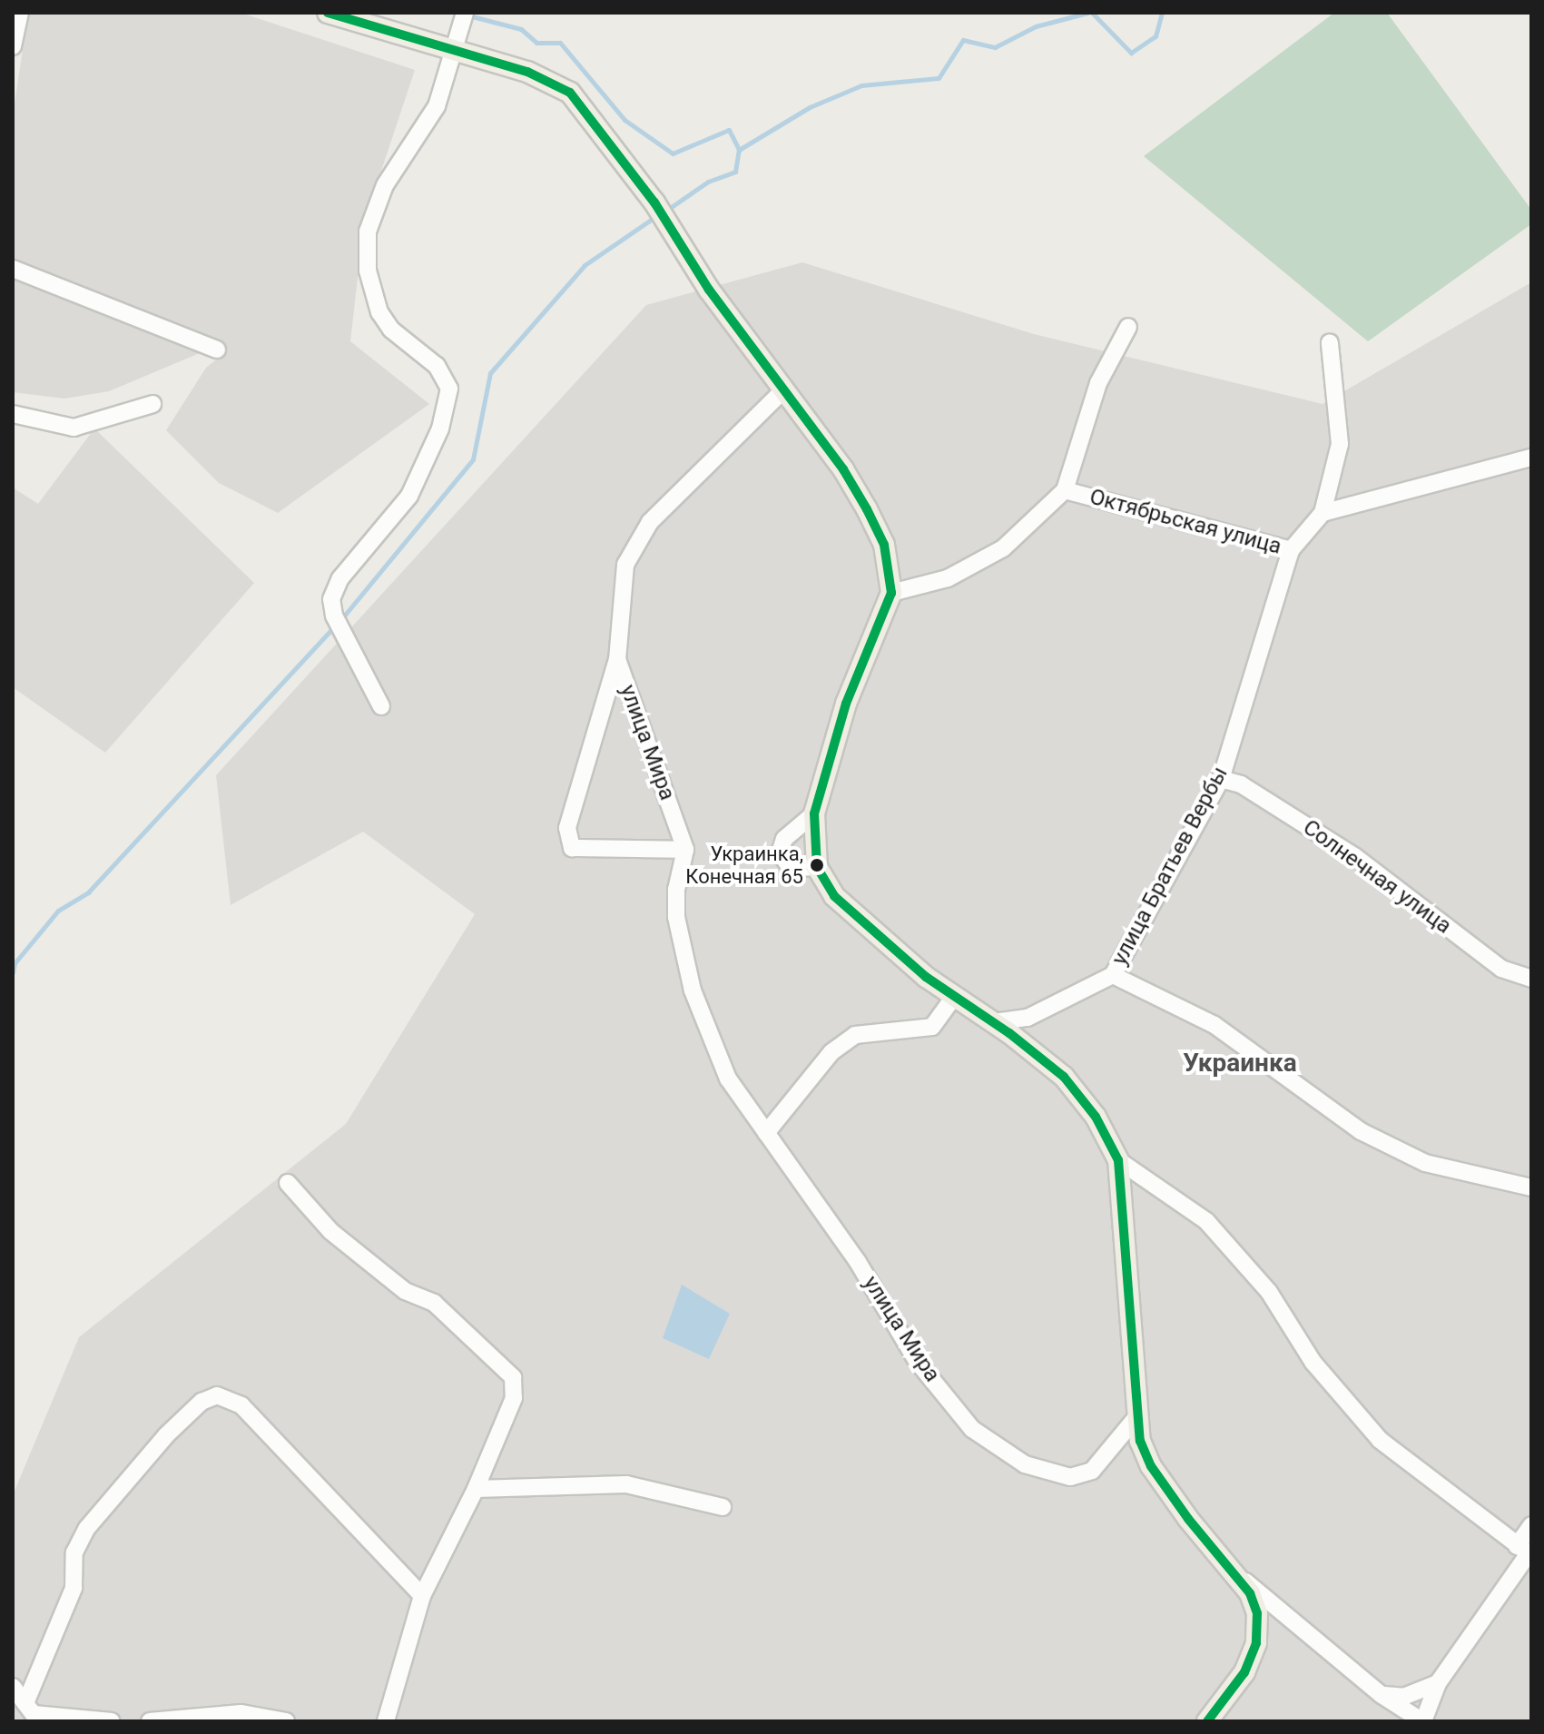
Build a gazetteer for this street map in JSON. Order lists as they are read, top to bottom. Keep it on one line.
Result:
{"streets":{"street":["Октябрьская улица","улица Мира","улица Братьев Вербы","Солнечная улица"]},"crossings":[["Октябрьская улица","улица Братьев Вербы"],["улица Братьев Вербы","Солнечная улица"]],"districts":["Украинка"],"places":["Украинка, Конечная 65"]}
